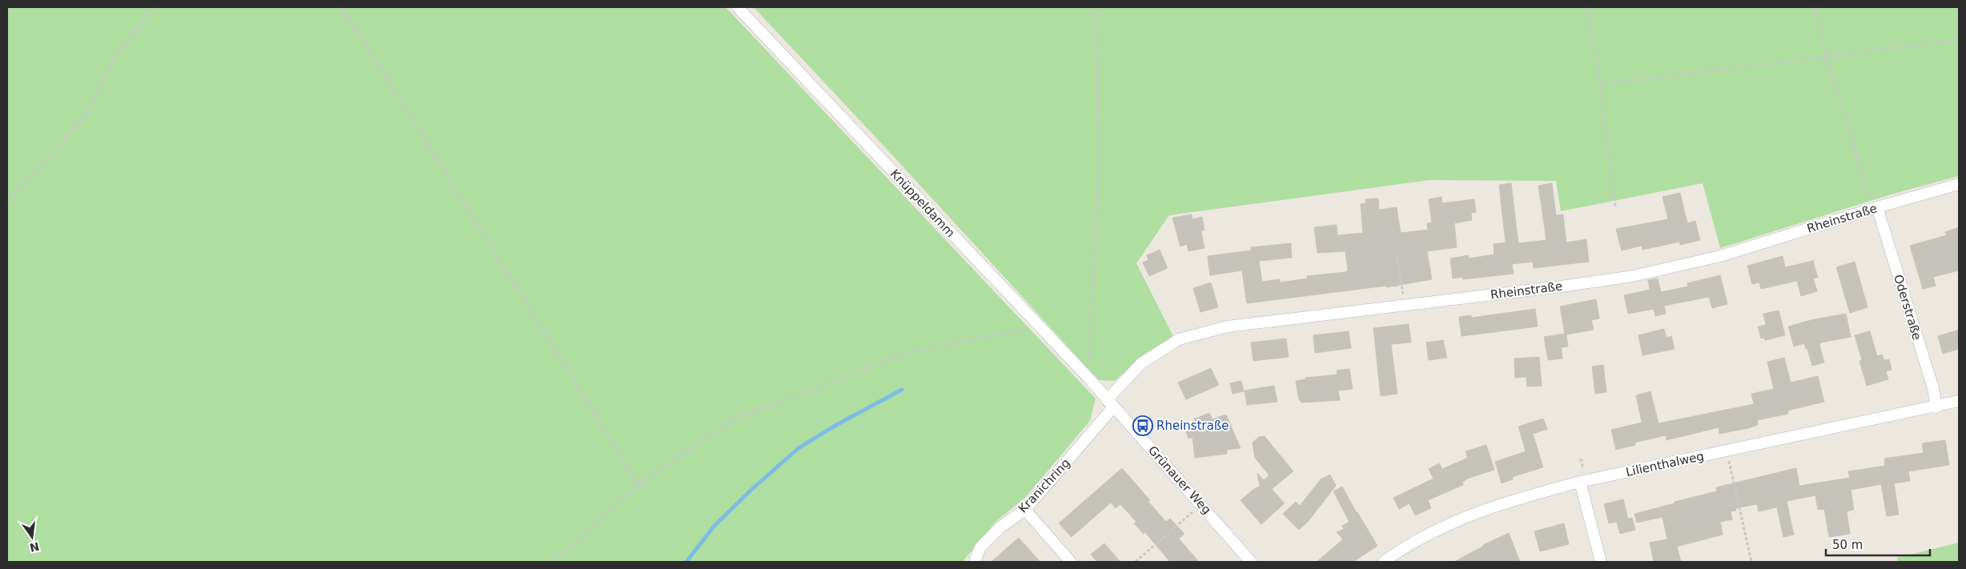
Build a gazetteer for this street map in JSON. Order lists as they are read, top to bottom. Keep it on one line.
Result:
{"streets":{"street":["Knüppeldamm","Rheinstraße","Oderstraße","Lilienthalweg","Grünauer Weg","Kranichring"]},"crossings":[["Knüppeldamm","Rheinstraße"],["Knüppeldamm","Grünauer Weg"],["Knüppeldamm","Kranichring"],["Rheinstraße","Oderstraße"],["Rheinstraße","Grünauer Weg"],["Rheinstraße","Kranichring"],["Oderstraße","Lilienthalweg"],["Grünauer Weg","Kranichring"]],"places":{"bus stop":["Rheinstraße"]},"scale_bar":"50 m","north":"bottom"}
